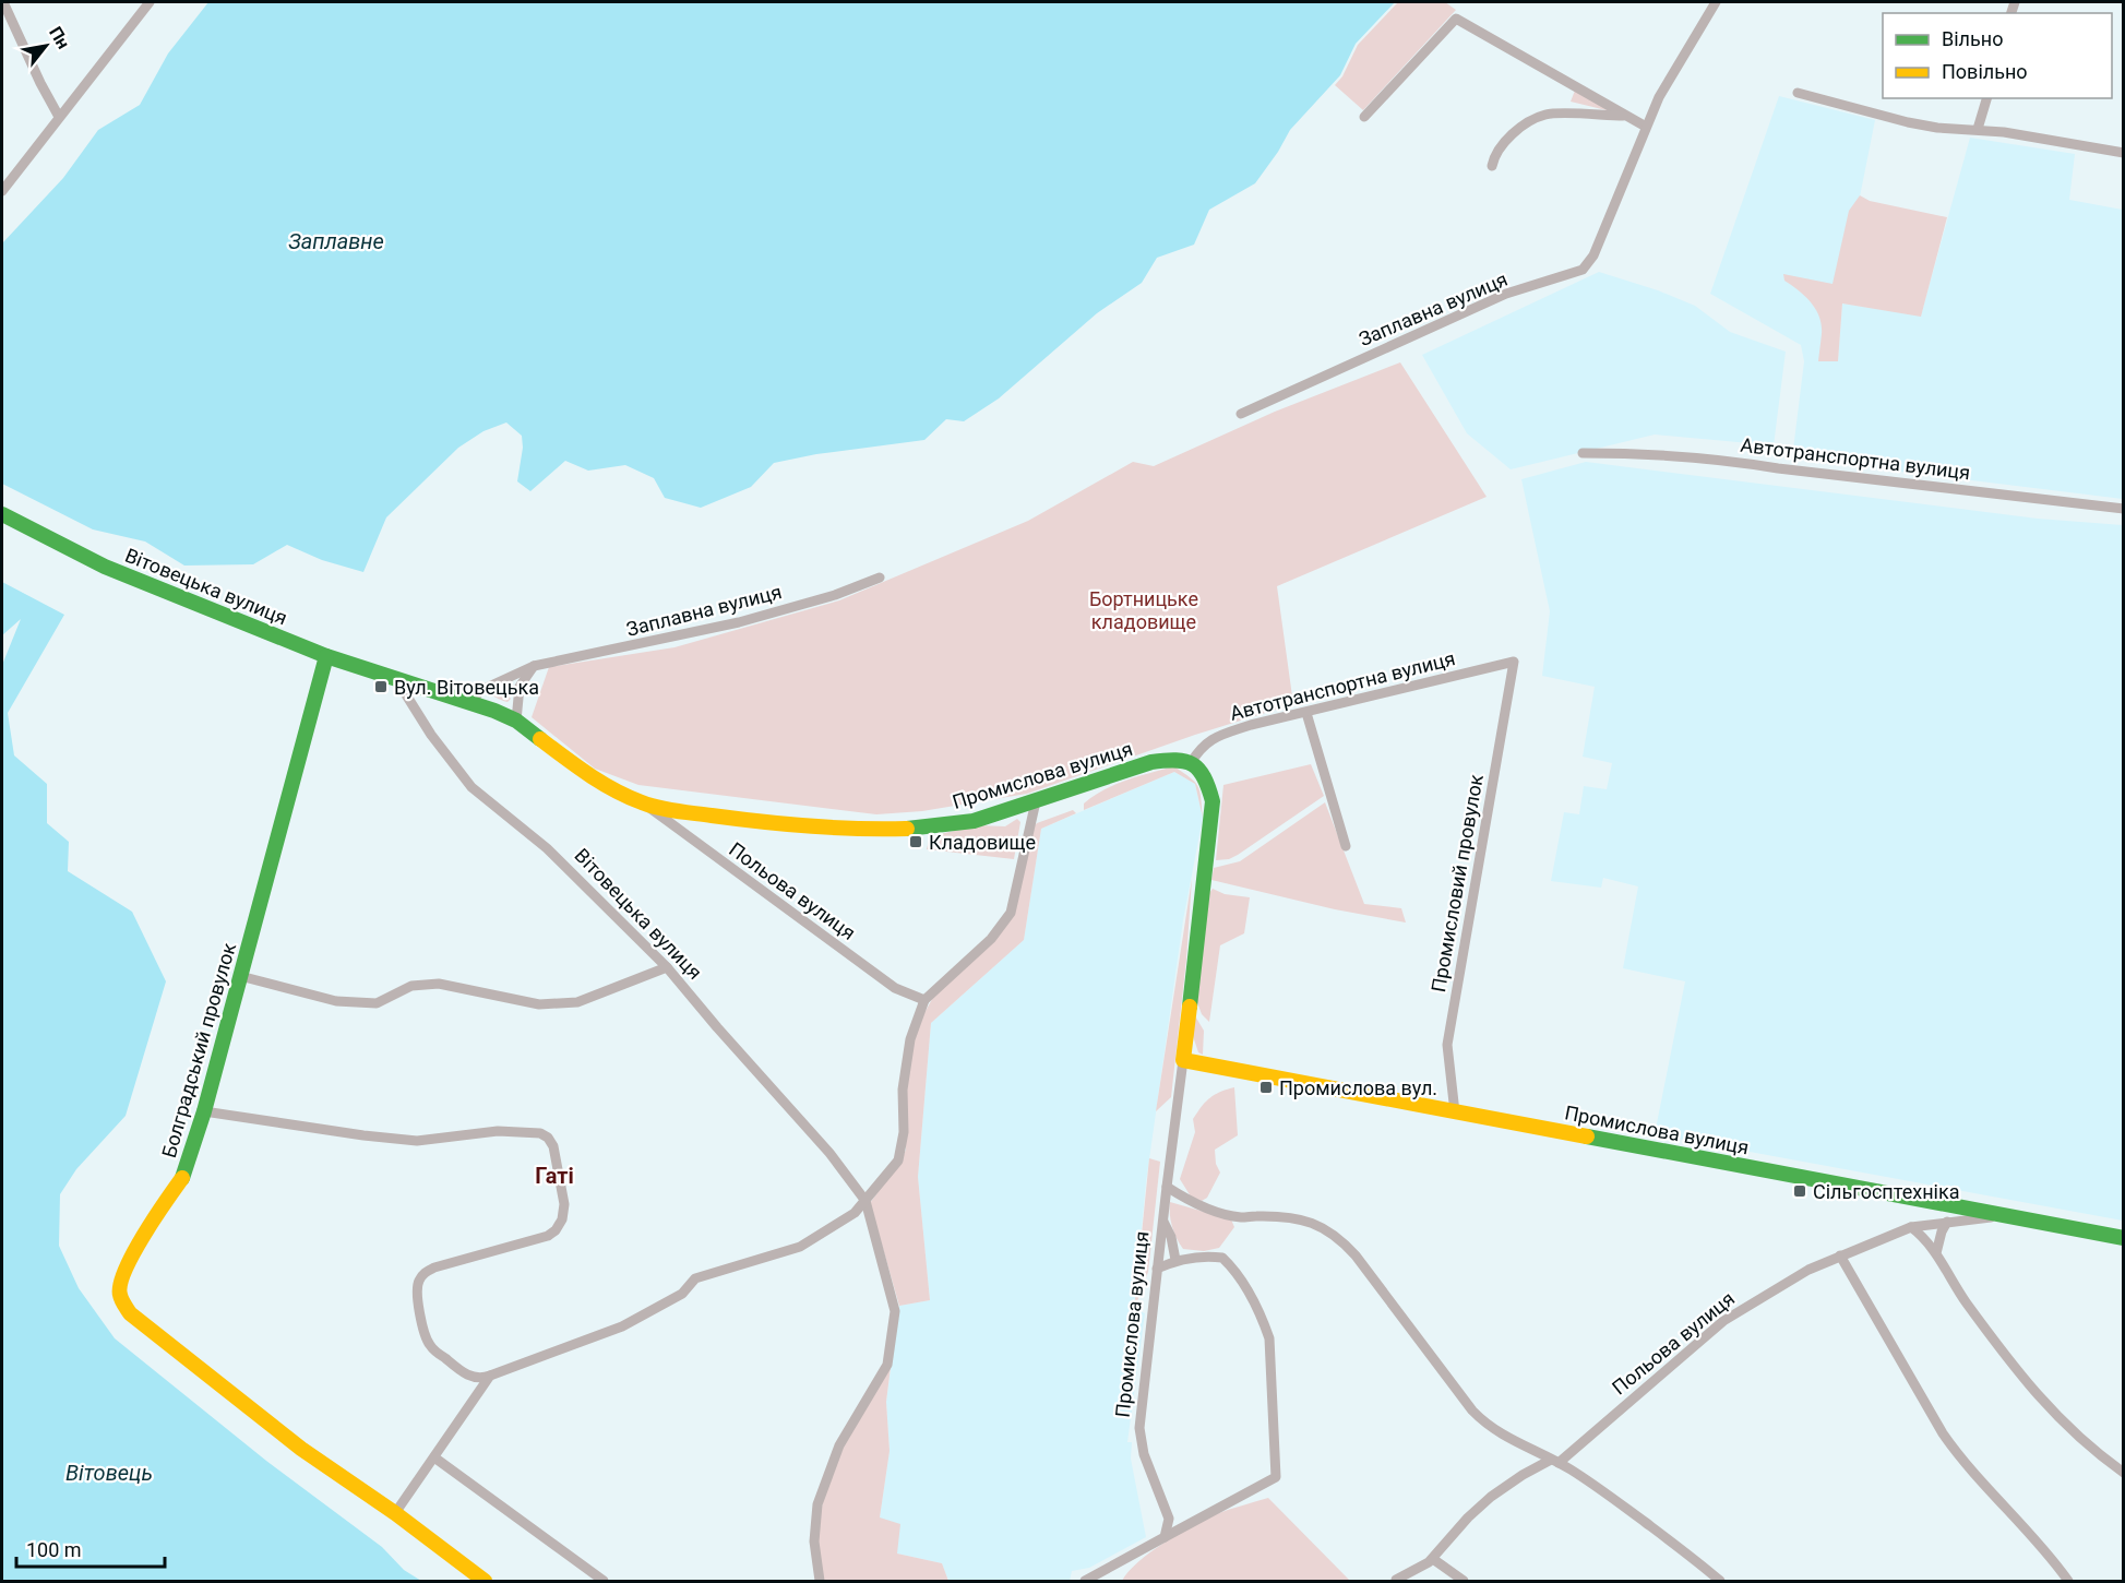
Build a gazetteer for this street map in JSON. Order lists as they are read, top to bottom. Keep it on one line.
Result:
{"streets":{"street":["Заплавна вулиця","Автотранспортна вулиця","Вітовецька вулиця","Промислова вулиця","Промисловий провулок","Польова вулиця","Болградський провулок"]},"crossings":[["Заплавна вулиця","Промислова вулиця"],["Автотранспортна вулиця","Промислова вулиця"],["Автотранспортна вулиця","Промисловий провулок"],["Вітовецька вулиця","Промислова вулиця"],["Вітовецька вулиця","Болградський провулок"],["Промислова вулиця","Промисловий провулок"],["Промислова вулиця","Польова вулиця"]],"districts":["Гаті"],"water":["Заплавне","Вітовець"],"parks":["Бортницьке кладовище"],"places":{"transit":["Вул. Вітовецька","Кладовище","Промислова вул.","Сільгосптехніка"]},"legend":["Вільно","Повільно"],"scale_bar":"100 m","north":"top right"}
